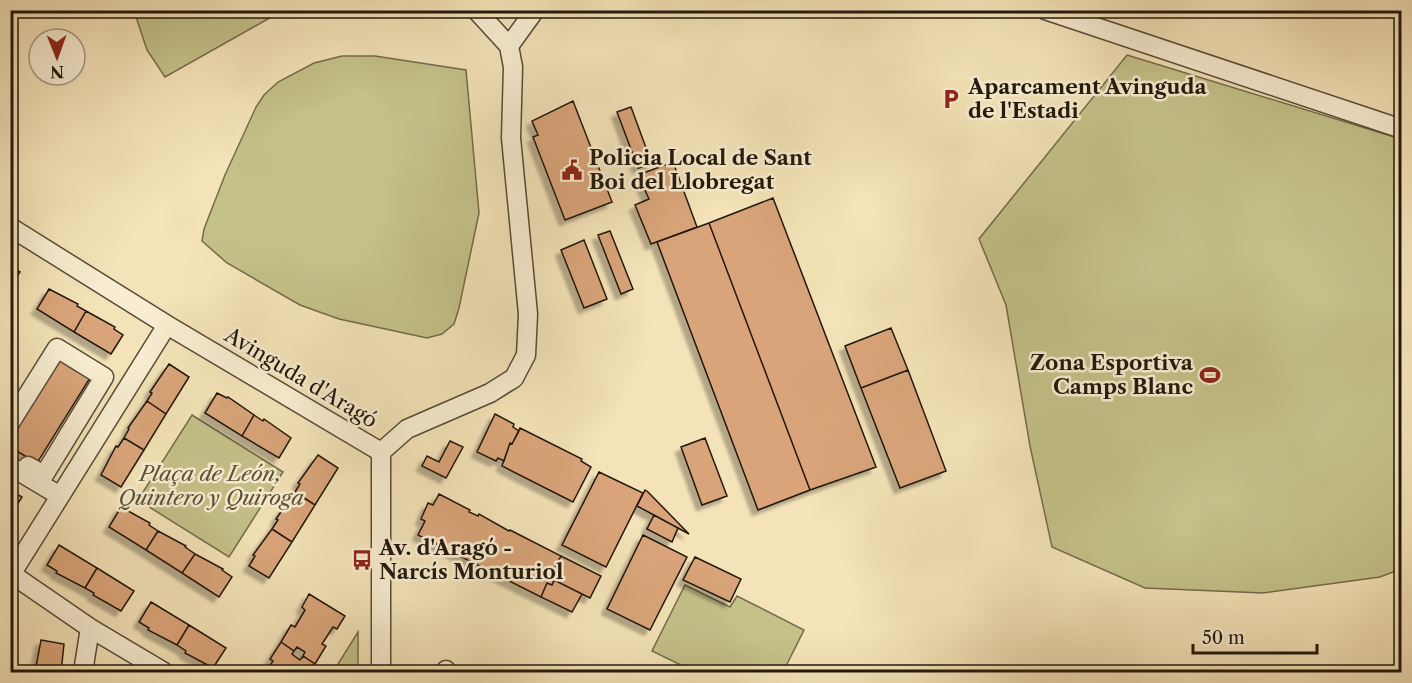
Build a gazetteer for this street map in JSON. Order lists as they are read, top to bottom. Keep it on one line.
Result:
{"streets":{"street":["Avinguda d'Aragó"]},"parks":["Plaça de León, Quintero y Quiroga"],"places":{"parking":["Aparcament Avinguda de l'Estadi"],"public building":["Policia Local de Sant Boi del Llobregat"],"sports":["Zona Esportiva Camps Blanc"],"bus stop":["Av. d'Aragó - Narcís Monturiol"]},"scale_bar":"50 m","north":"bottom"}
